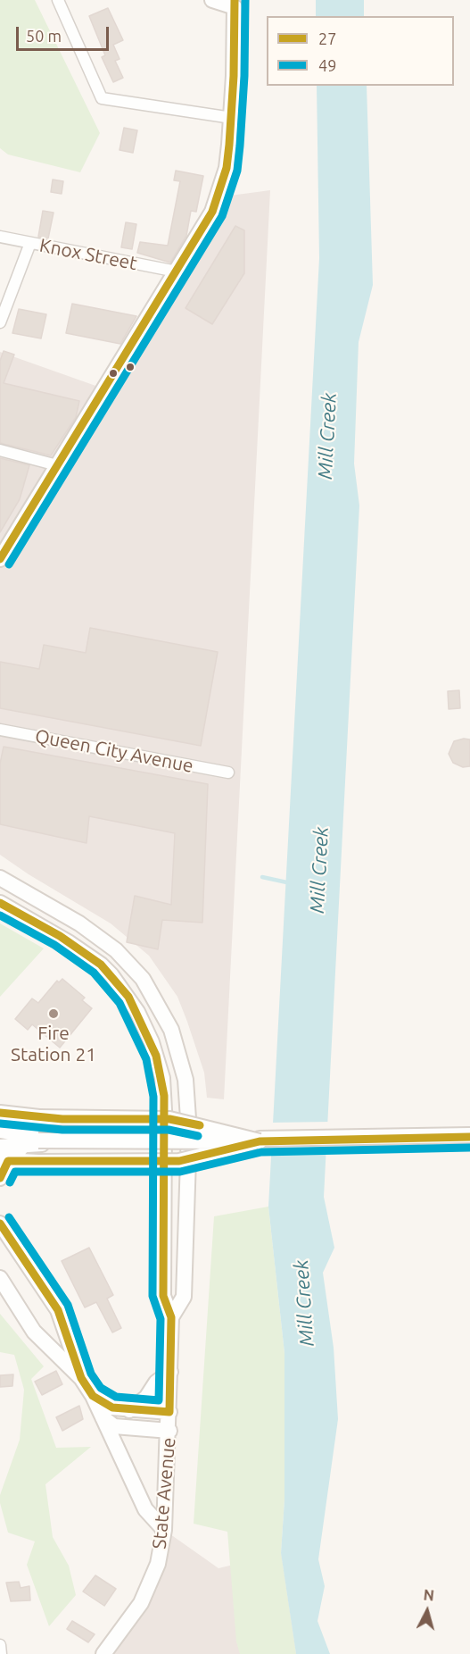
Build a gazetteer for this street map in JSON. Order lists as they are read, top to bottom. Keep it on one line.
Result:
{"streets":{"main road":["State Avenue"],"street":["Knox Street","Queen City Avenue"]},"water":["Mill Creek"],"places":["Fire Station 21"],"lines":["transit line 27","transit line 49"],"legend":["27","49"],"scale_bar":"50 m","north":"top"}
